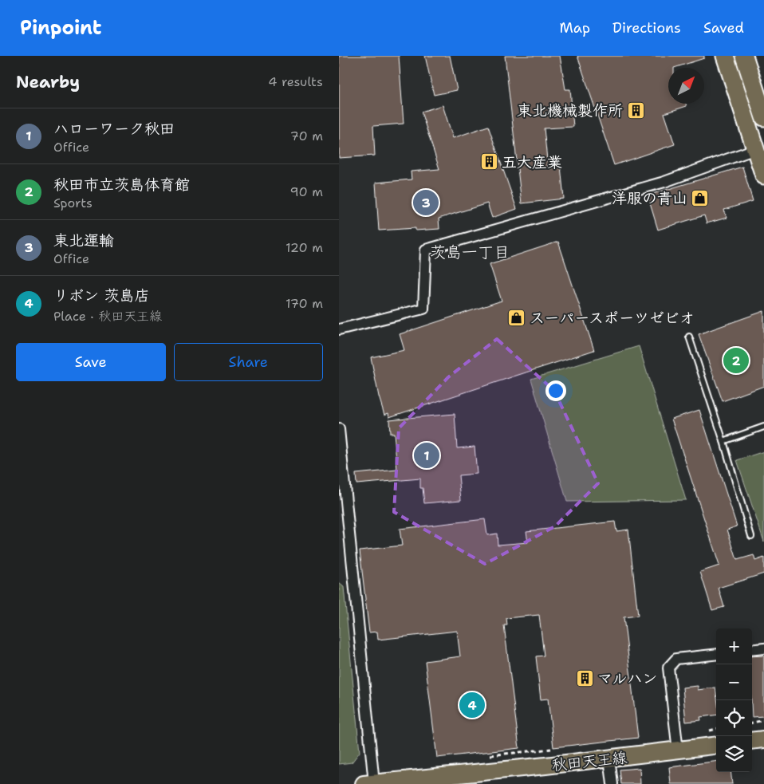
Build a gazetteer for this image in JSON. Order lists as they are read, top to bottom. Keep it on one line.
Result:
{"streets":{"main road":["秋田天王線"]},"districts":["茨島一丁目"],"places":{"building":["東北機械製作所","五大産業","マルハン"],"shop":["洋服の青山","スーパースポーツゼビオ"]},"north":"top right","page":{"header":"Pinpoint","nav":["Map","Directions","Saved"],"heading":["Nearby","4 results"],"list":[{"mark":"1","name":"ハローワーク秋田","note":"Office","value":"70 m"},{"mark":"2","name":"秋田市立茨島体育館","note":"Sports","value":"90 m"},{"mark":"3","name":"東北運輸","note":"Office","value":"120 m"},{"mark":"4","name":"リボン 茨島店","note":"Place · 秋田天王線","value":"170 m"}],"pins":["3","2","1","4"],"buttons":["Save","Share"],"map_buttons":["+","−"]}}
